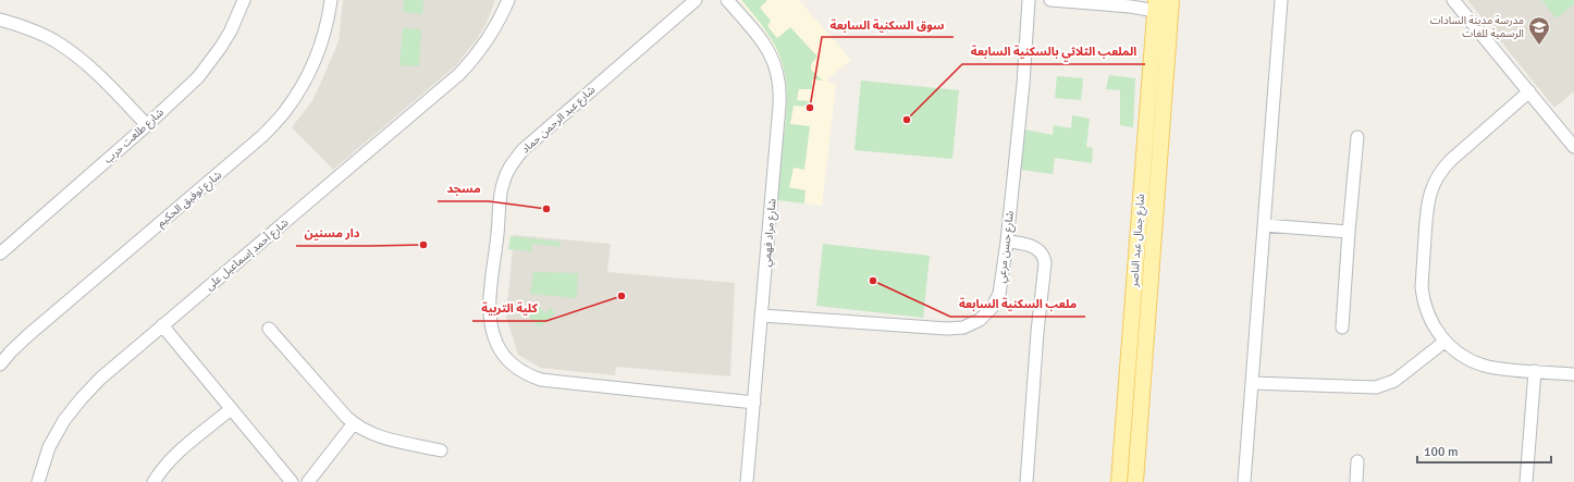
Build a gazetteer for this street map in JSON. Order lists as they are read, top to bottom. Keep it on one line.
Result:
{"streets":{"main road":["شارع جمال عبد الناصر"],"street":["شارع عبد الرحمن حماد","شارع طلعت حرب","شارع توفيق الحكيم","شارع مراد فهمي","شارع حسن مرعي","شارع أحمد إسماعيل على"]},"crossings":[["شارع عبد الرحمن حماد","شارع مراد فهمي"],["شارع مراد فهمي","شارع حسن مرعي"]],"places":{"school or university":["مدرسة مدينة السادات الرسمية للغات"],"other":["سوق السكنية السابعة","الملعب الثلاثي بالسكنية السابعة","مسجد","دار مسنين","ملعب السكنية السابعة","كلية التربية"]},"scale_bar":"100 m"}
